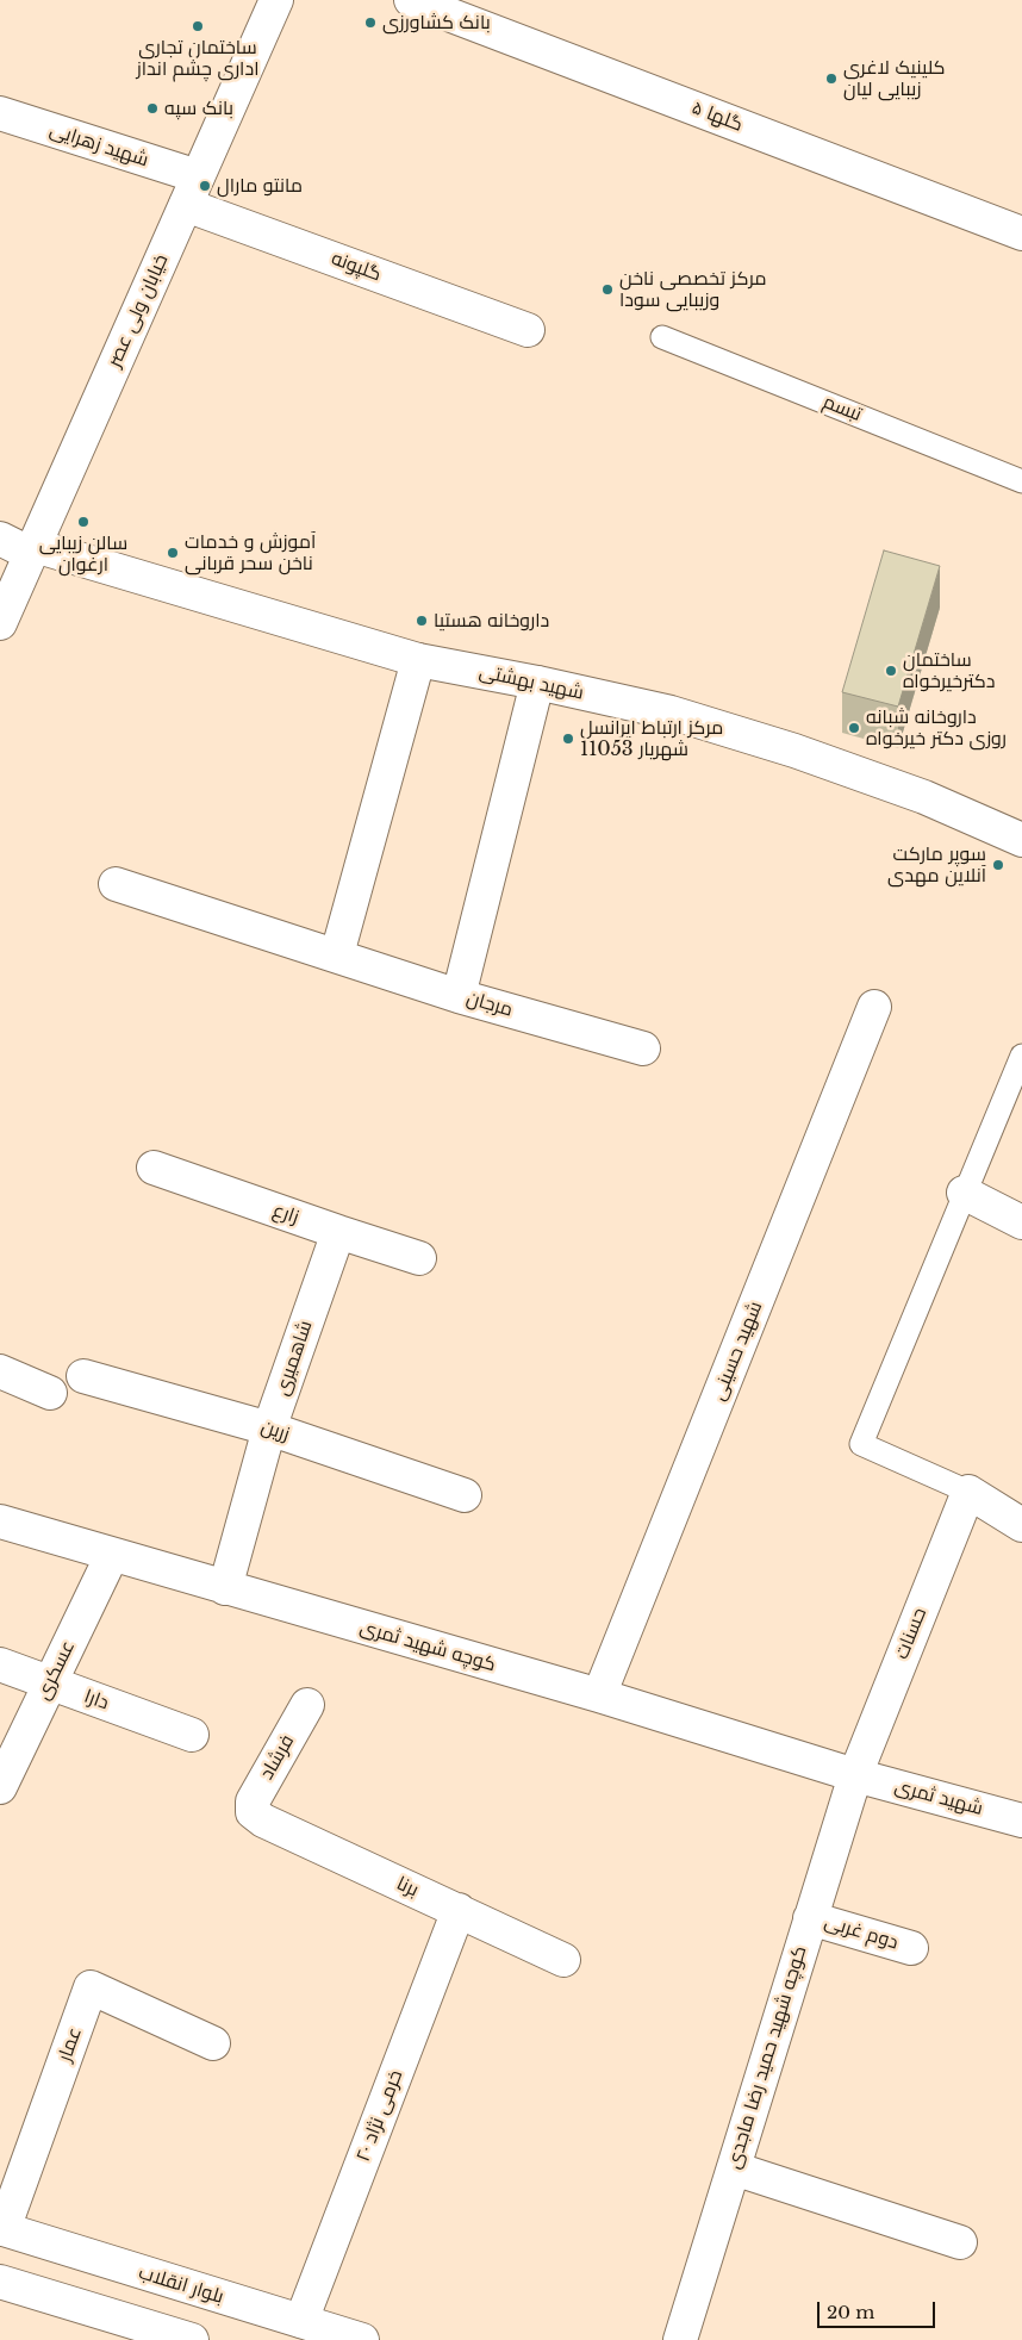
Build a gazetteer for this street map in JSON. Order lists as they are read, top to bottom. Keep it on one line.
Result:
{"streets":{"street":["گلها ۵","شهید زهرایی","گلپونه","خیابان ولی عصر","شهید بهشتی","مرجان","زارع","شهید حسینی","شاهمیری","زرین","حسنات","کوچه شهید ثمری","عسکری","دارا","فرشاد","شهید ثمری","برنا","دوم غربی","عمار","کوچه شهید حمید رضا ماجدی","خرمی نژاد ۲۰","بلوار انقلاب"],"lane":["تبسم"]},"crossings":[["شهید زهرایی","گلپونه"],["شهید زهرایی","خیابان ولی عصر"],["گلپونه","خیابان ولی عصر"],["خیابان ولی عصر","شهید بهشتی"],["زارع","شاهمیری"],["شهید حسینی","کوچه شهید ثمری"],["شاهمیری","زرین"],["شاهمیری","کوچه شهید ثمری"],["حسنات","کوچه شهید ثمری"],["حسنات","شهید ثمری"],["حسنات","کوچه شهید حمید رضا ماجدی"],["کوچه شهید ثمری","عسکری"],["کوچه شهید ثمری","شهید ثمری"],["کوچه شهید ثمری","کوچه شهید حمید رضا ماجدی"],["عسکری","دارا"],["فرشاد","برنا"],["شهید ثمری","کوچه شهید حمید رضا ماجدی"],["برنا","خرمی نژاد ۲۰"],["دوم غربی","کوچه شهید حمید رضا ماجدی"],["عمار","بلوار انقلاب"],["خرمی نژاد ۲۰","بلوار انقلاب"]],"places":["بانک کشاورزی","ساختمان تجاری اداری چشم انداز","کلینیک لاغری زیبایی لیان","بانک سپه","مانتو مارال","مرکز تخصصی ناخن وزیبایی سودا","سالن زیبایی ارغوان","آموزش و‌ خدمات ناخن سحر قربانی","داروخانه هستیا","ساختمان دکترخیرخواه","داروخانه شبانه روزی دکتر خیرخواه","مرکز ارتباط ایرانسل 11053 شهریار","سوپر مارکت آنلاین مهدی"],"scale_bar":"20 m"}
